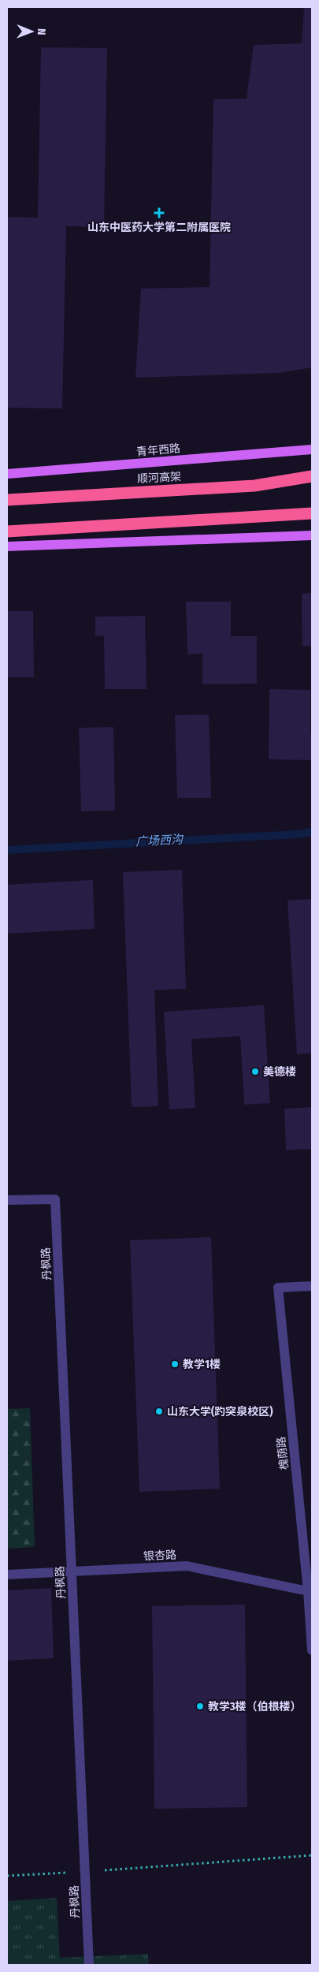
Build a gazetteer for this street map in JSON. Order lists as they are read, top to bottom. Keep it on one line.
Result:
{"streets":{"highway":["顺河高架"],"main road":["青年西路"],"lane":["丹枫路","槐荫路","银杏路"]},"crossings":[["丹枫路","银杏路"],["槐荫路","银杏路"]],"water":["广场西沟"],"places":{"health":["山东中医药大学第二附属医院"],"other":["美德楼","教学1楼","山东大学(趵突泉校区)","教学3楼（伯根楼）"]},"north":"right"}
